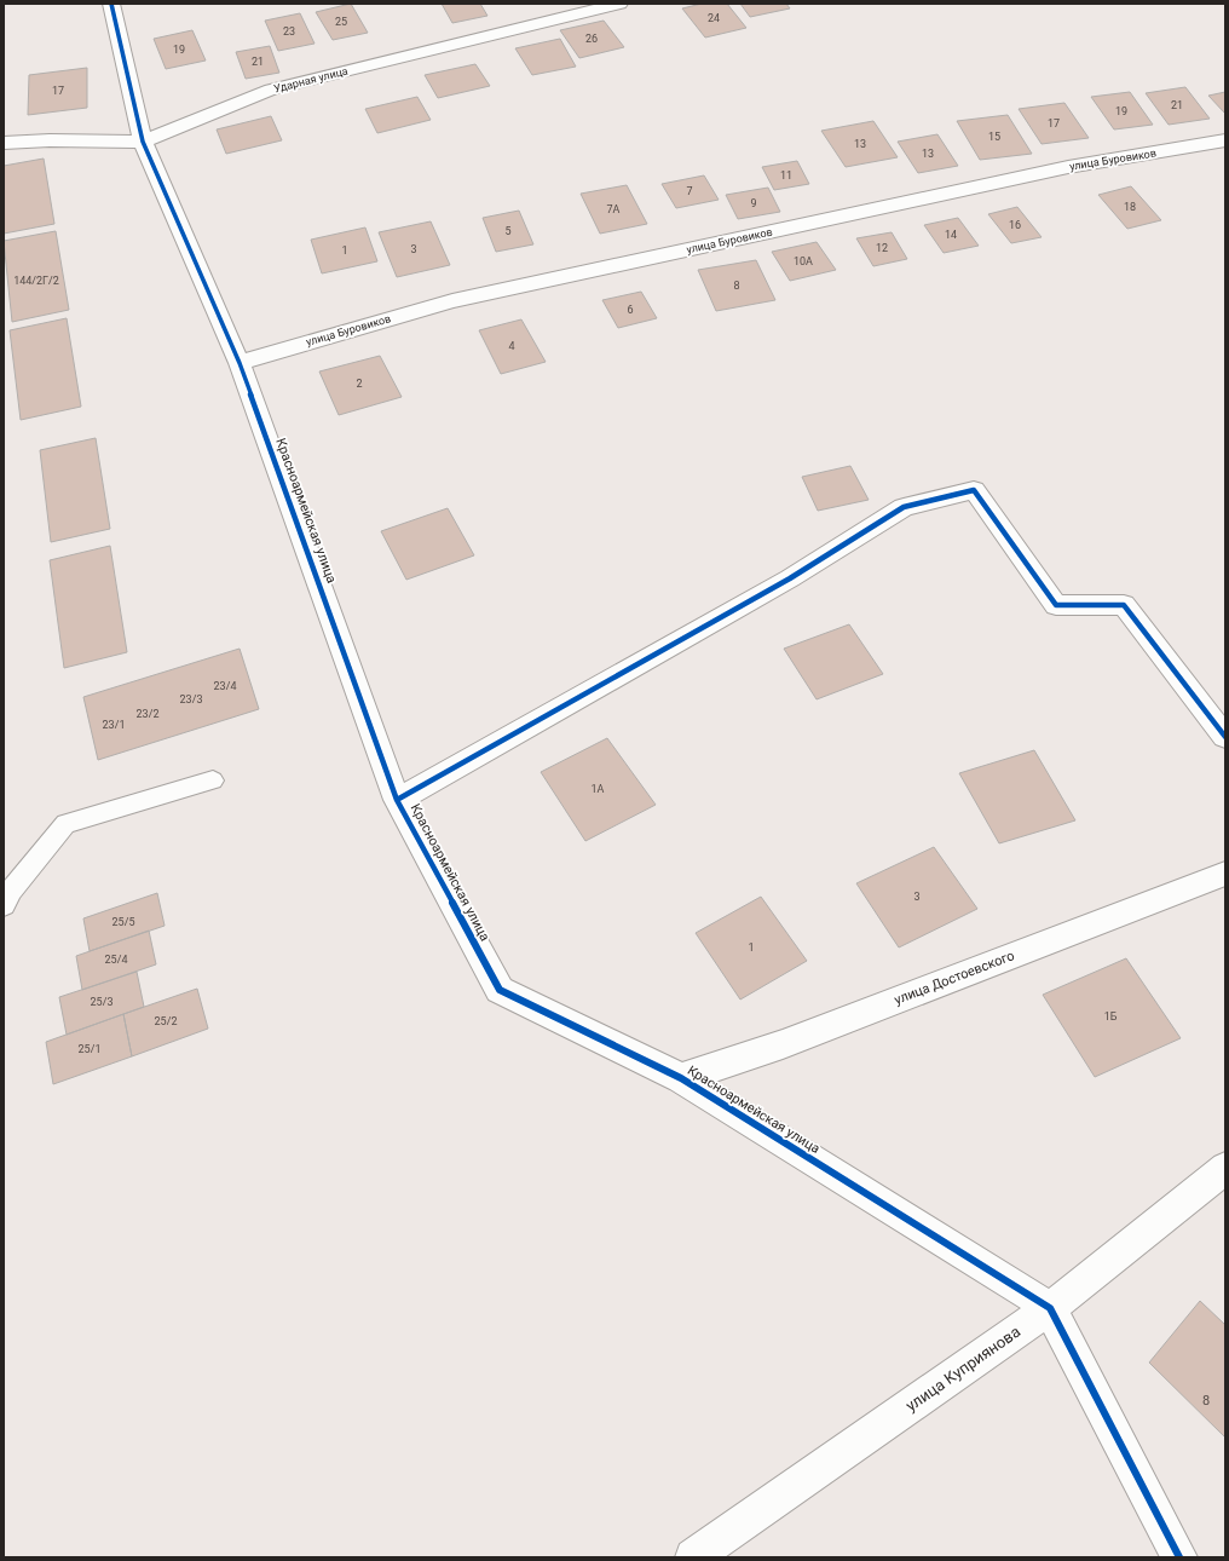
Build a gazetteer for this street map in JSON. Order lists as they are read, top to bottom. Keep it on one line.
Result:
{"streets":{"street":["Ударная улица","улица Буровиков","Красноармейская улица","улица Достоевского","улица Куприянова"]},"crossings":[["Ударная улица","Красноармейская улица"],["улица Буровиков","Красноармейская улица"],["Красноармейская улица","улица Достоевского"],["Красноармейская улица","улица Куприянова"]],"house_numbers":["24","25","23","26","19","21","17","21","19","17","15","13","13","11","7","9","18","7А","16","5","14","12","3","1","10А","144/2Г/2","8","6","4","2","23/4","23/3","23/2","23/1","1А","3","25/5","1","25/4","25/3","1Б","25/2","25/1","8"]}
